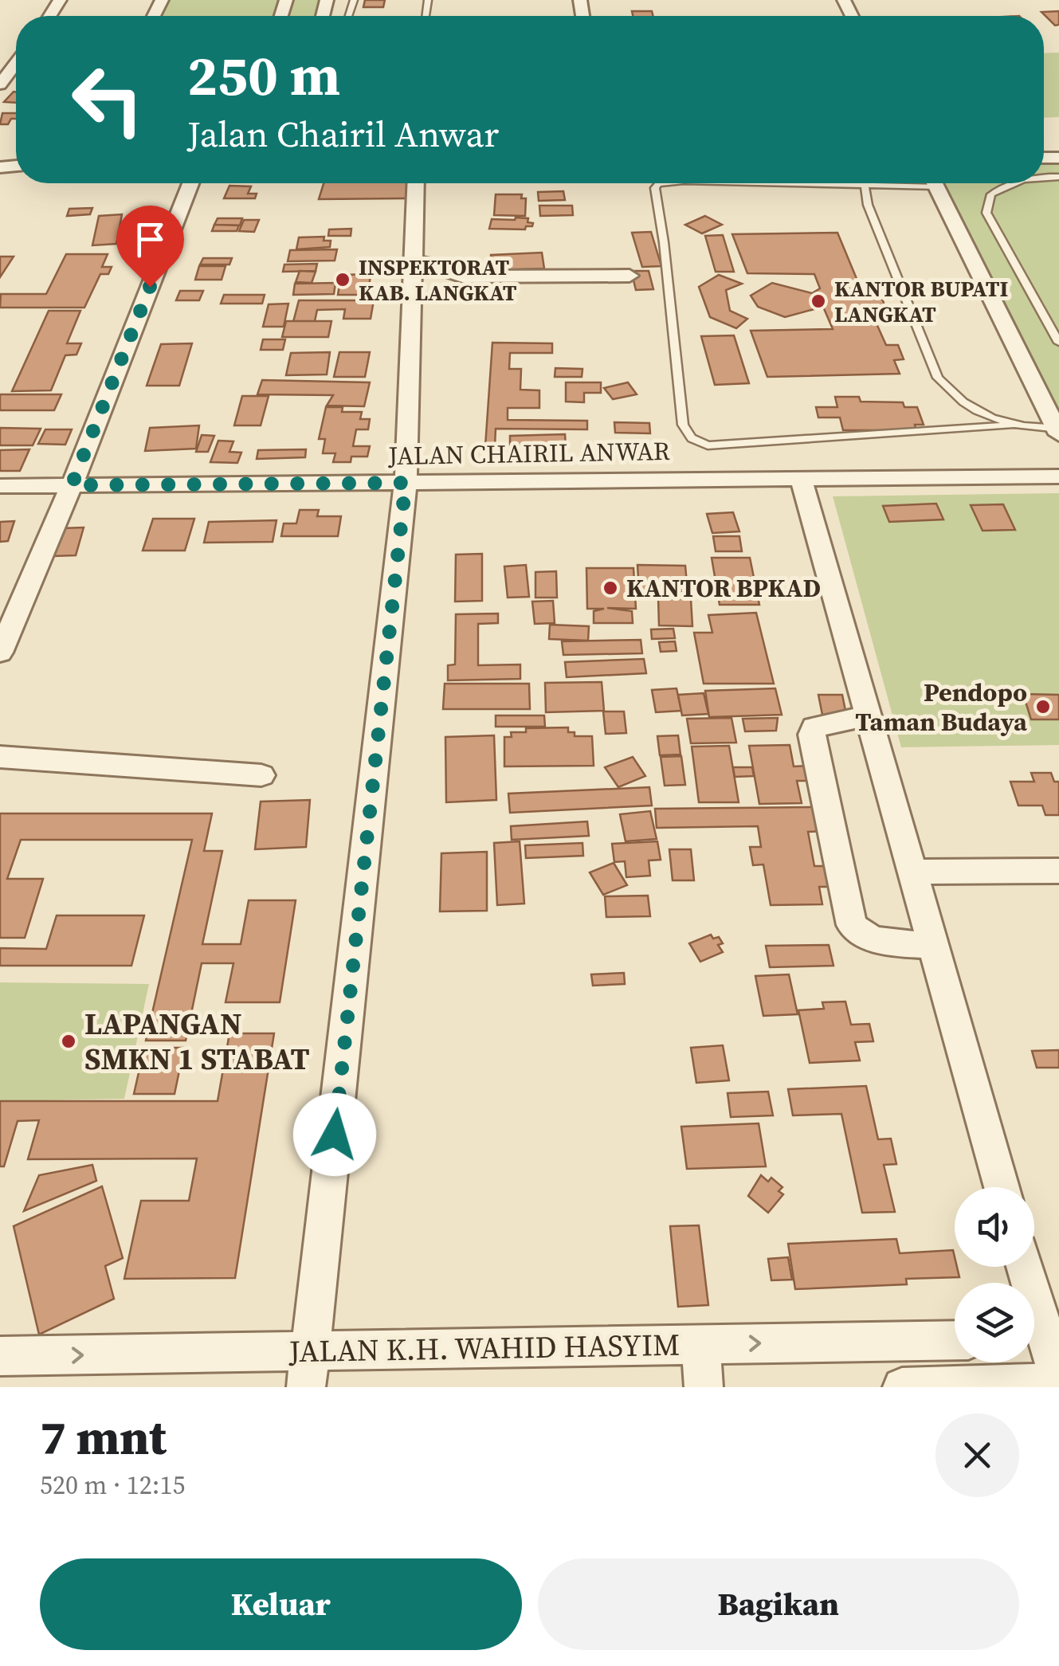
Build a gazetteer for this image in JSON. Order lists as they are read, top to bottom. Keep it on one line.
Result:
{"streets":{"street":["JALAN CHAIRIL ANWAR","JALAN K.H. WAHID HASYIM"]},"one_way":["JALAN K.H. WAHID HASYIM"],"places":["INSPEKTORAT KAB. LANGKAT","KANTOR BUPATI LANGKAT","KANTOR BPKAD","Pendopo Taman Budaya","LAPANGAN SMKN 1 STABAT"],"page":{"turn":["250 m","Jalan Chairil Anwar"],"heading":["7 mnt","520 m · 12:15"],"buttons":["Keluar","Bagikan"]}}
